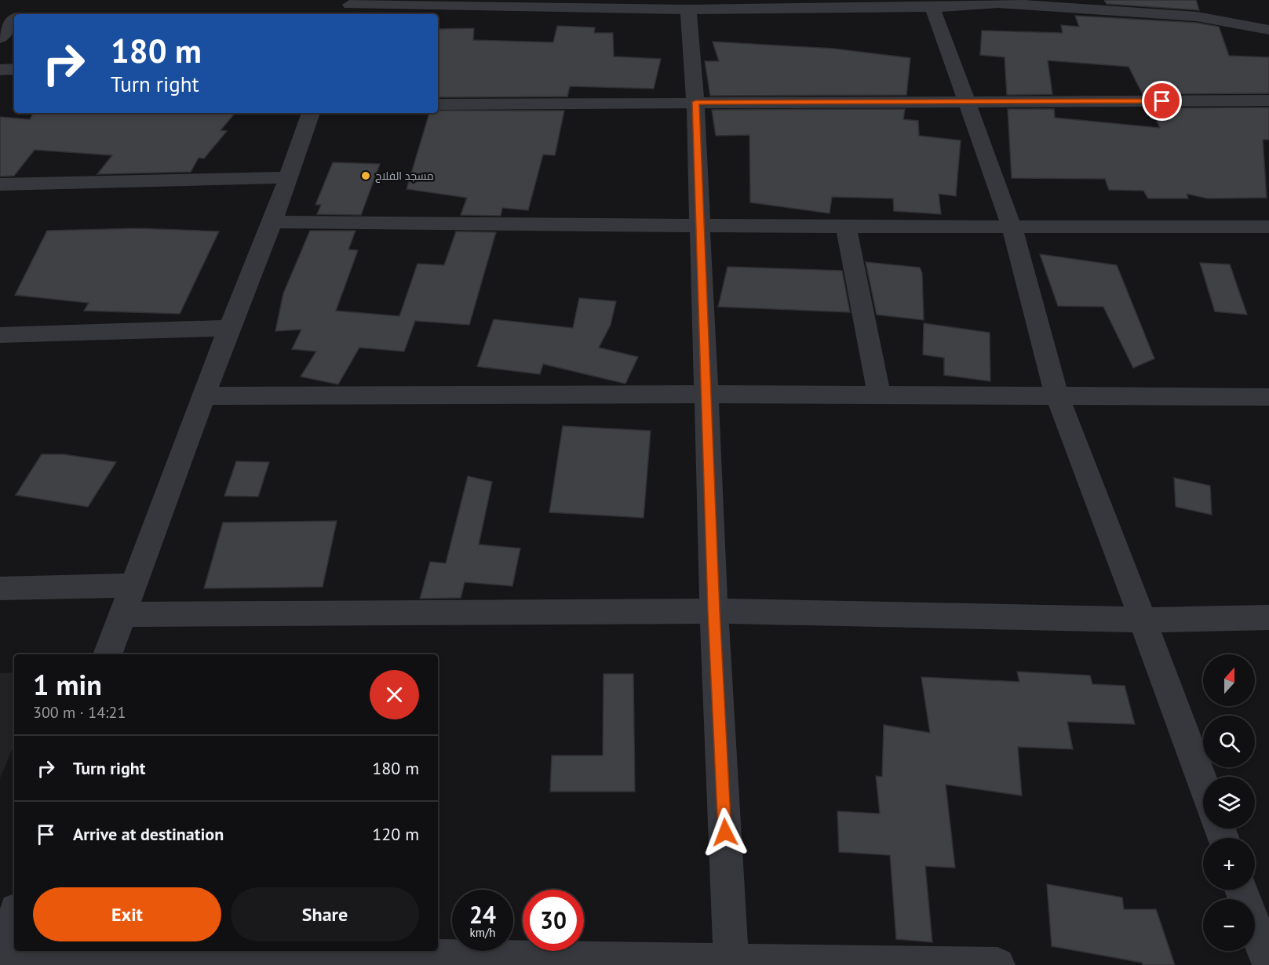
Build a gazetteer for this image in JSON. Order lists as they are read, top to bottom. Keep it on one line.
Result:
{"places":["مسجد الفلاح"],"north":"top","page":{"turn":["180 m","Turn right"],"map_buttons":["+","−"],"heading":["1 min","300 m · 14:21"],"list":[{"name":"Turn right","value":"180 m"},{"name":"Arrive at destination","value":"120 m"}],"buttons":["Exit","Share"],"speed":"24 km/h","limit":"30"}}
